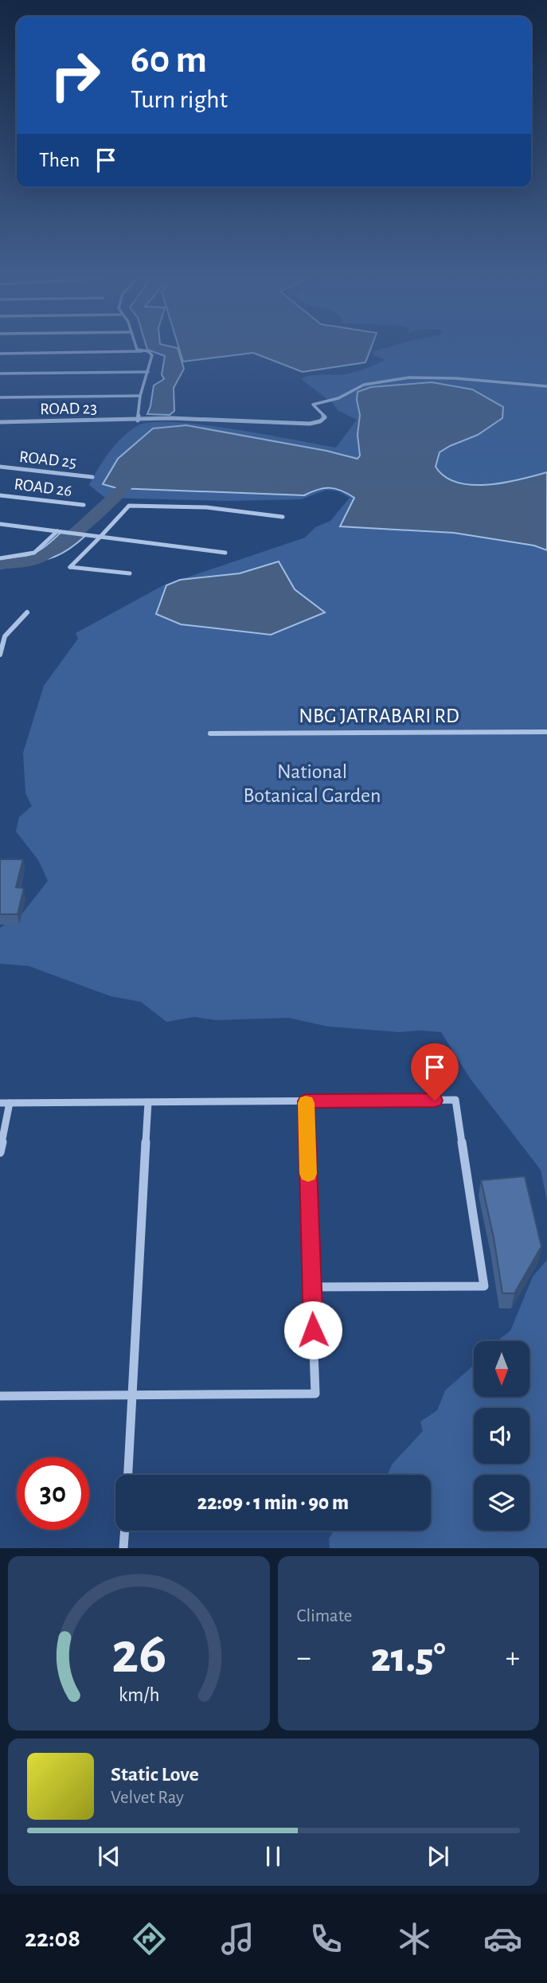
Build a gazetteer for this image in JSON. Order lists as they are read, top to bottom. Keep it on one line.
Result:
{"streets":{"street":["ROAD 23","ROAD 25","ROAD 26","NBG JATRABARI RD"]},"parks":["National Botanical Garden"],"north":"bottom","page":{"turn":["60 m","Turn right"],"then":"Then","limit":"30","trip":"22:09 · 1 min · 90 m","tile":"Climate","heat":["−","21.5°","+"],"song":["Static Love","Velvet Ray"],"tabs":"22:08","gauge":["26","km/h"]}}
